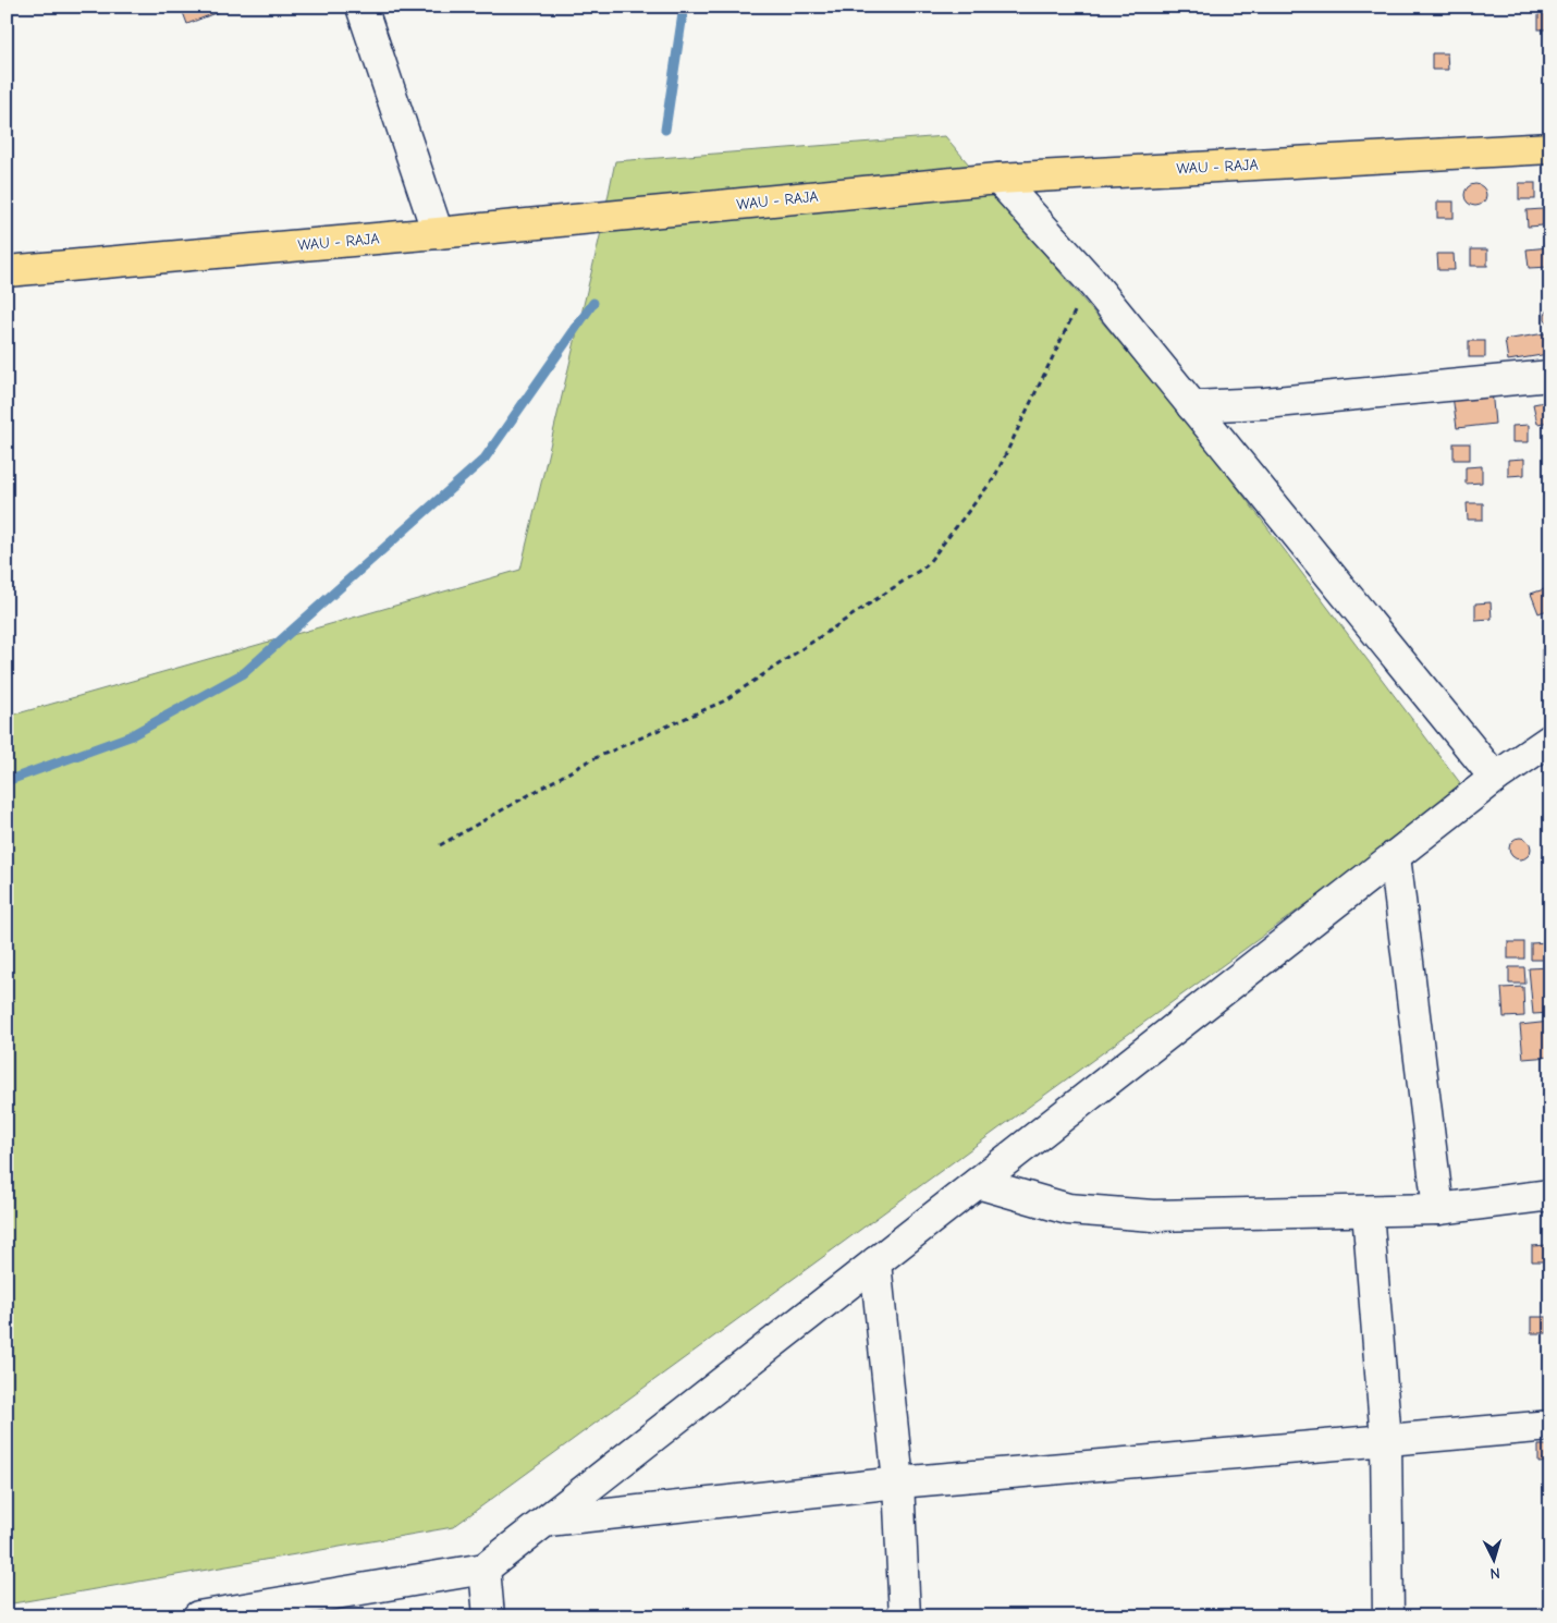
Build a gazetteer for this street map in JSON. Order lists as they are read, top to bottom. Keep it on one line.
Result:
{"streets":{"main road":["WAU - RAJA"]},"north":"bottom"}
